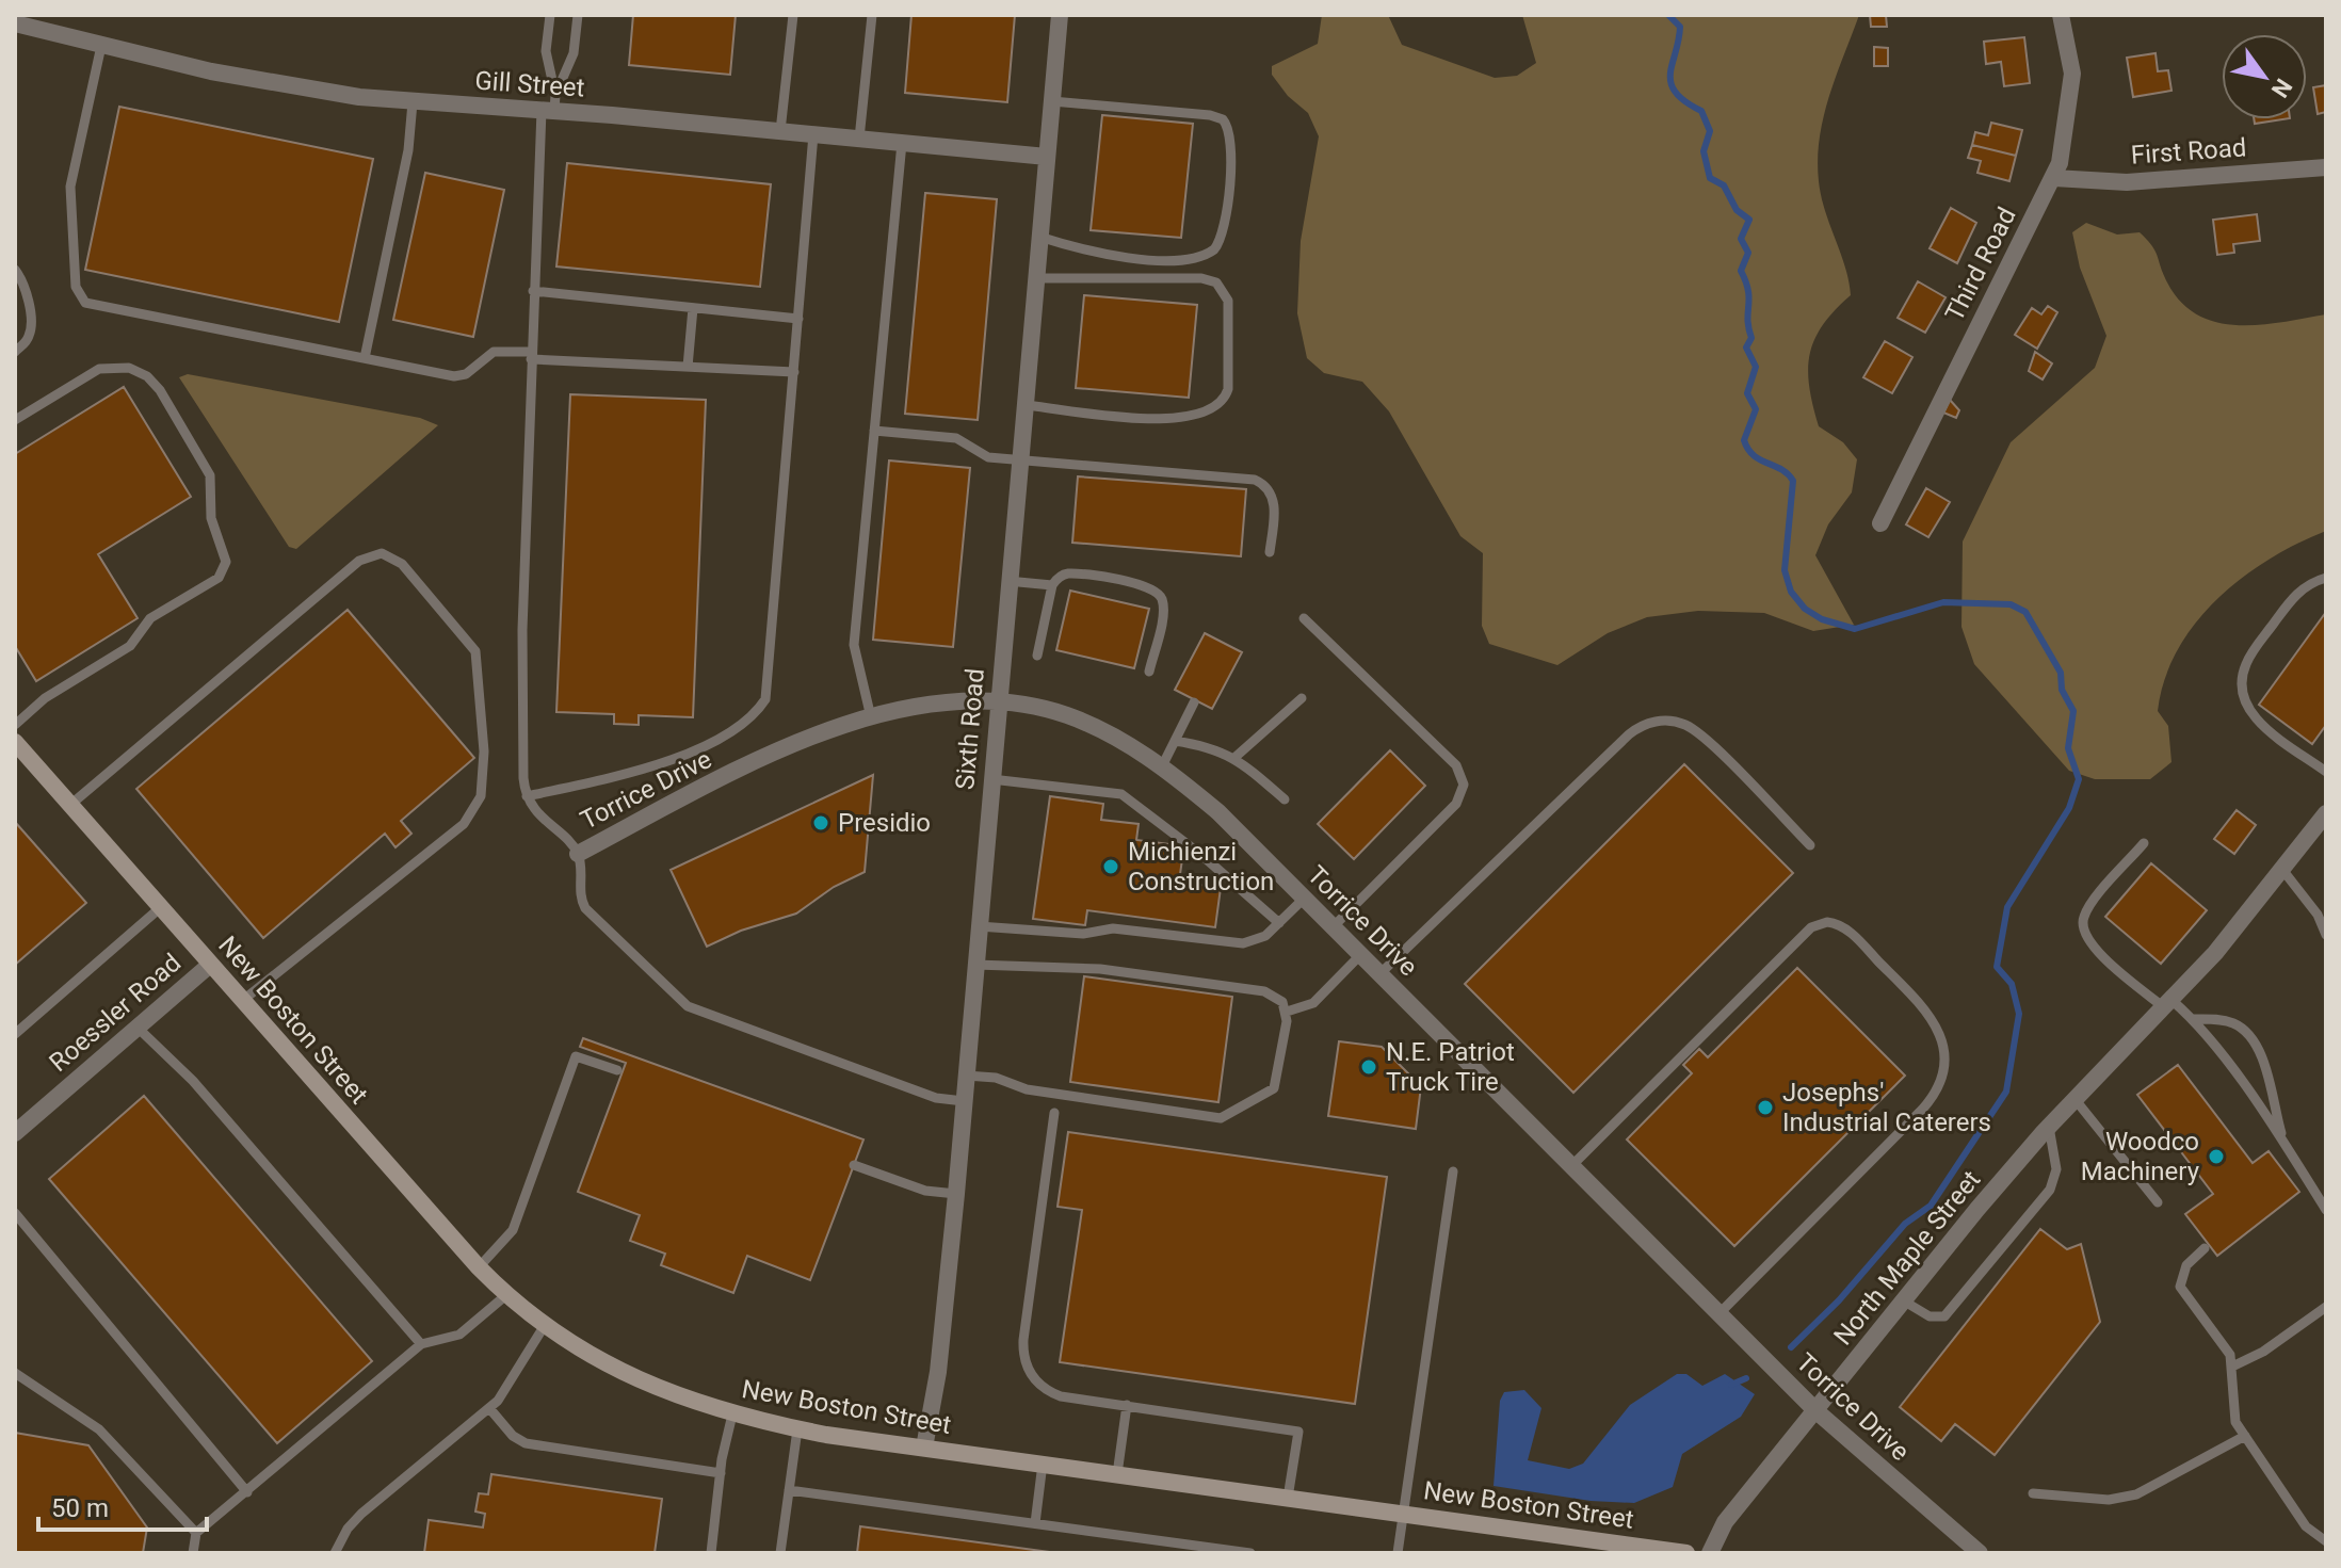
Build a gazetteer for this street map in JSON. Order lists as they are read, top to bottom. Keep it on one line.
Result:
{"streets":{"main road":["New Boston Street"],"street":["Gill Street","First Road","Third Road","Sixth Road","Torrice Drive","Roessler Road","North Maple Street"]},"crossings":[["Gill Street","Sixth Road"],["First Road","Third Road"],["Sixth Road","Torrice Drive"],["Sixth Road","New Boston Street"],["Torrice Drive","North Maple Street"],["Roessler Road","New Boston Street"]],"places":["Presidio","Michienzi Construction","N.E. Patriot Truck Tire","Josephs' Industrial Caterers","Woodco Machinery"],"scale_bar":"50 m","north":"bottom right"}
